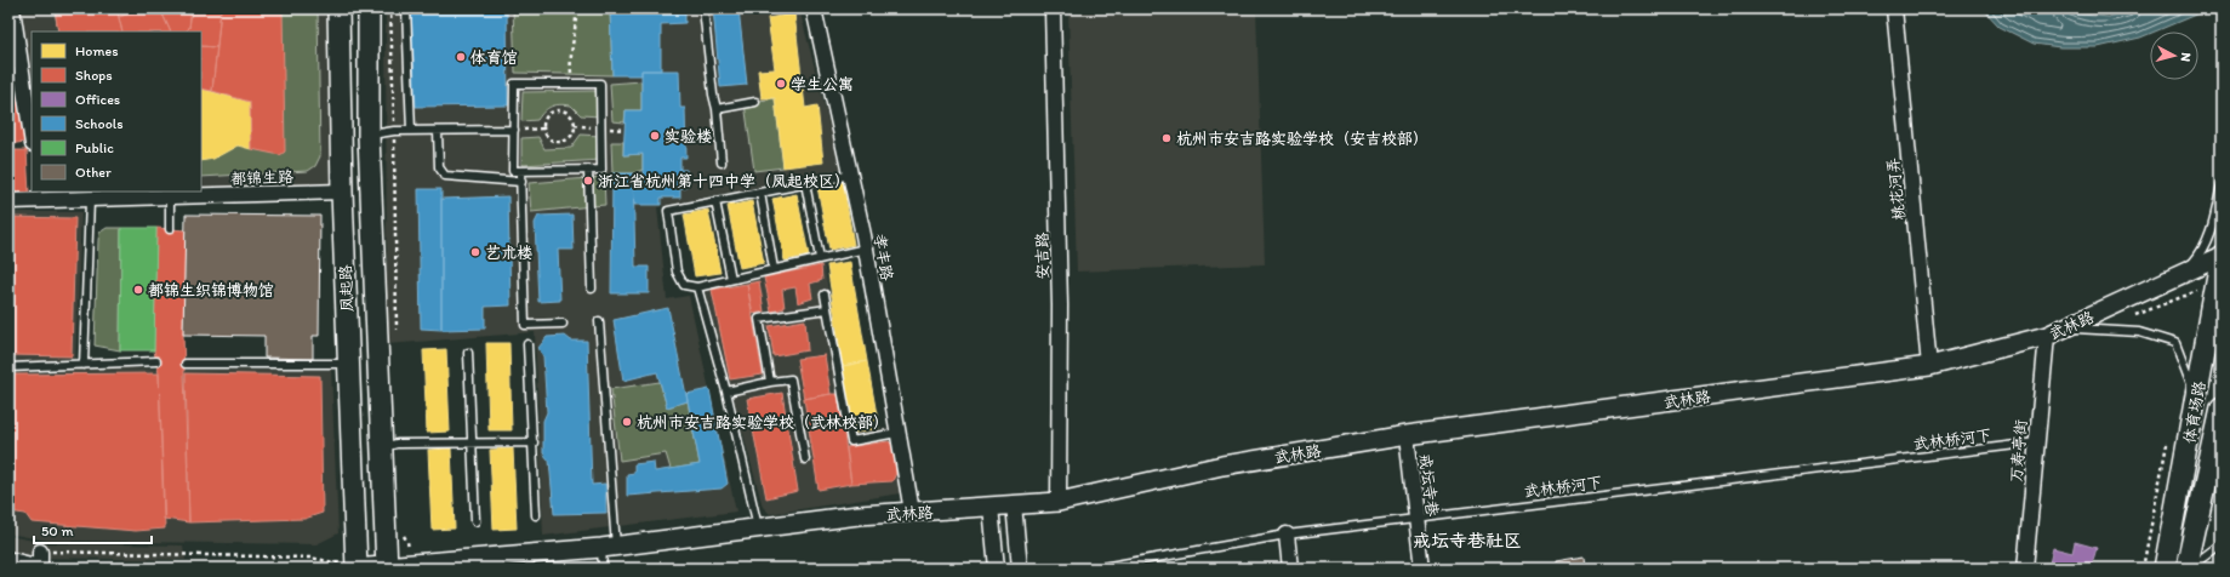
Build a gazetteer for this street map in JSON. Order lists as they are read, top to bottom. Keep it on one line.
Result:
{"streets":{"main road":["凤起路","体育场路"],"street":["都锦生路","桃花河弄","安吉路","孝丰路","武林路","万寿亭街","戒坛寺巷"],"lane":["武林桥河下"]},"crossings":[["都锦生路","凤起路"],["桃花河弄","武林路"],["安吉路","武林路"],["孝丰路","武林路"],["凤起路","武林路"],["武林路","体育场路"],["武林路","万寿亭街"],["武林路","戒坛寺巷"],["武林桥河下","万寿亭街"],["武林桥河下","戒坛寺巷"]],"districts":["戒坛寺巷社区"],"places":["体育馆","学生公寓","实验楼","杭州市安吉路实验学校（安吉校部）","浙江省杭州第十四中学（凤起校区）","艺术楼","都锦生织锦博物馆","杭州市安吉路实验学校（武林校部）"],"legend":["Homes","Shops","Offices","Schools","Public","Other"],"scale_bar":"50 m","north":"right"}
